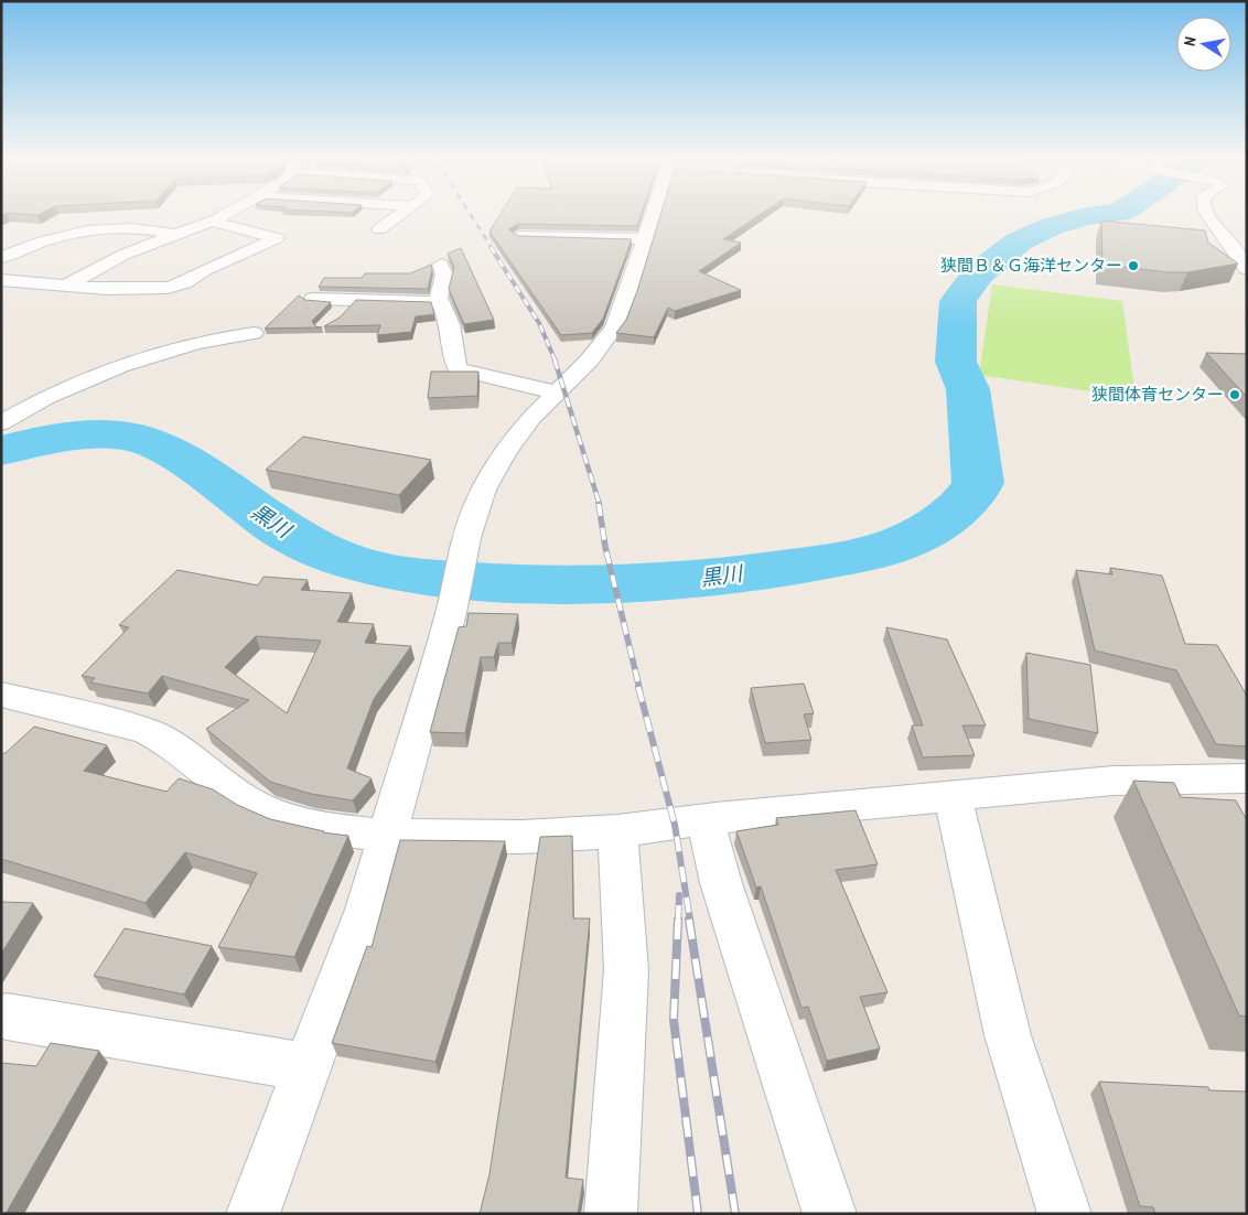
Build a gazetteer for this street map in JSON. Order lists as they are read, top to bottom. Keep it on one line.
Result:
{"water":["黒川"],"places":["狭間Ｂ＆Ｇ海洋センター","狭間体育センター"],"north":"left"}
